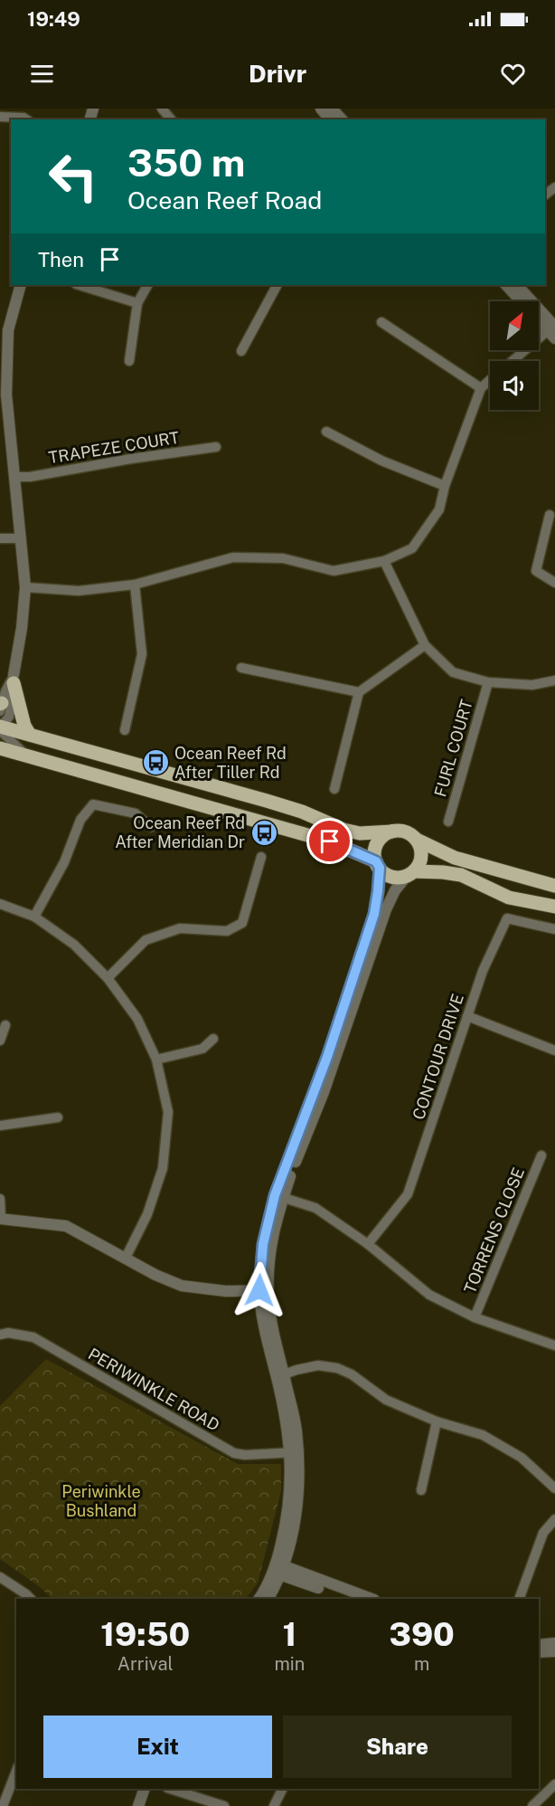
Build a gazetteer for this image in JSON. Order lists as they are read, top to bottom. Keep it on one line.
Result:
{"streets":{"street":["TRAPEZE COURT","FURL COURT","CONTOUR DRIVE","TORRENS CLOSE","PERIWINKLE ROAD"]},"parks":["Periwinkle Bushland"],"places":{"bus stop":["Ocean Reef Rd After Tiller Rd","Ocean Reef Rd After Meridian Dr"]},"north":"top right","page":{"status":"19:49","header":"Drivr","turn":["350 m","Ocean Reef Road"],"then":"Then","eta":["19:50","Arrival","1","min","390","m"],"buttons":["Exit","Share"]}}
